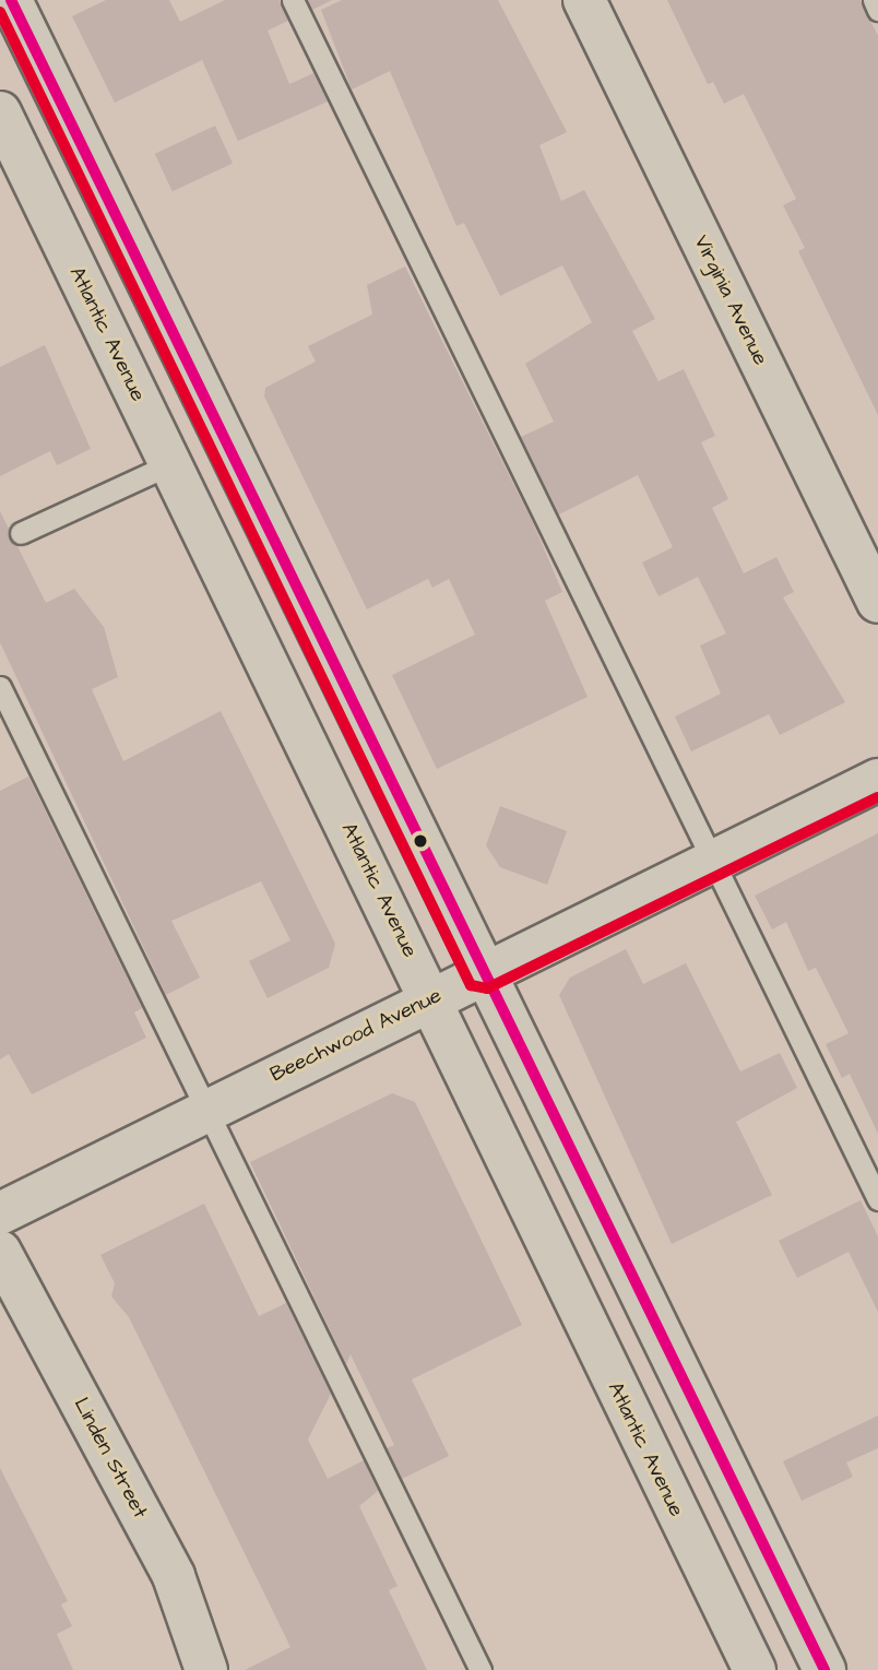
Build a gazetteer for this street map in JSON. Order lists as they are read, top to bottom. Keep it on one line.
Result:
{"streets":{"main road":["Virginia Avenue","Atlantic Avenue","Beechwood Avenue","Linden Street"]},"crossings":[["Atlantic Avenue","Beechwood Avenue"]]}
